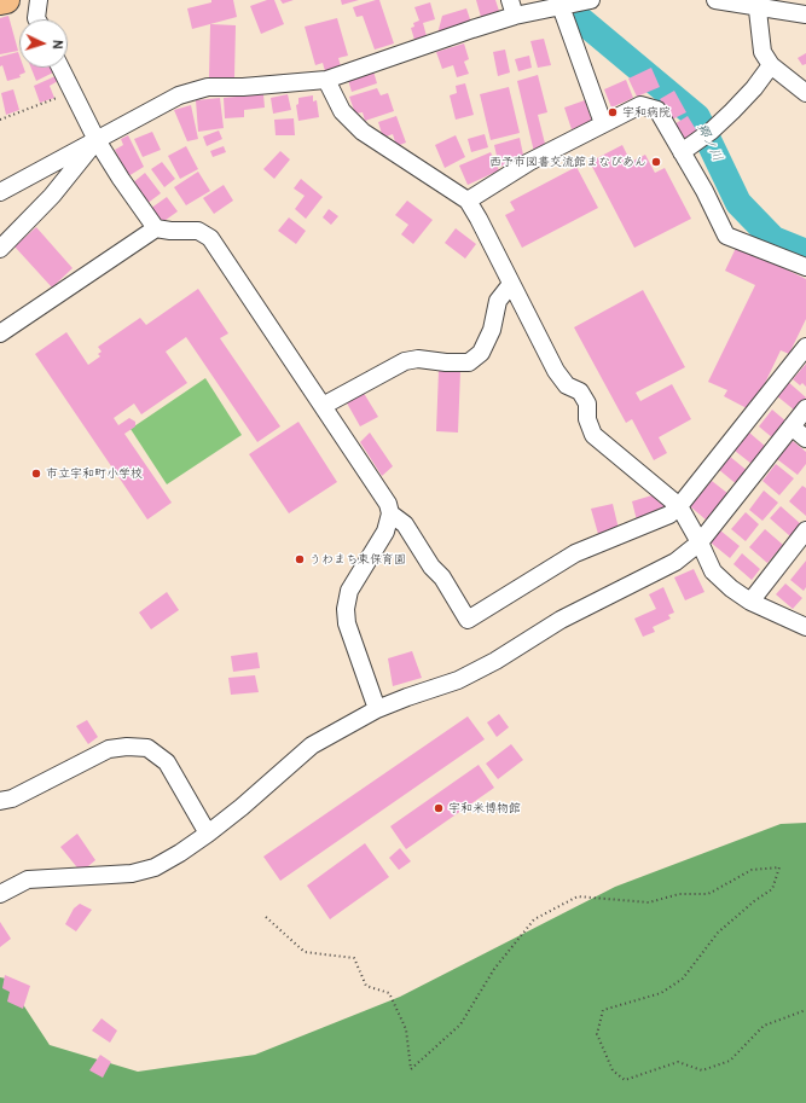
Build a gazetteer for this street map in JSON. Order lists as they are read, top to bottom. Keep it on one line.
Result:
{"water":["郷ノ川"],"places":["宇和病院","西予市図書交流館まなびあん","市立宇和町小学校","うわまち東保育園","宇和米博物館"],"north":"right"}
